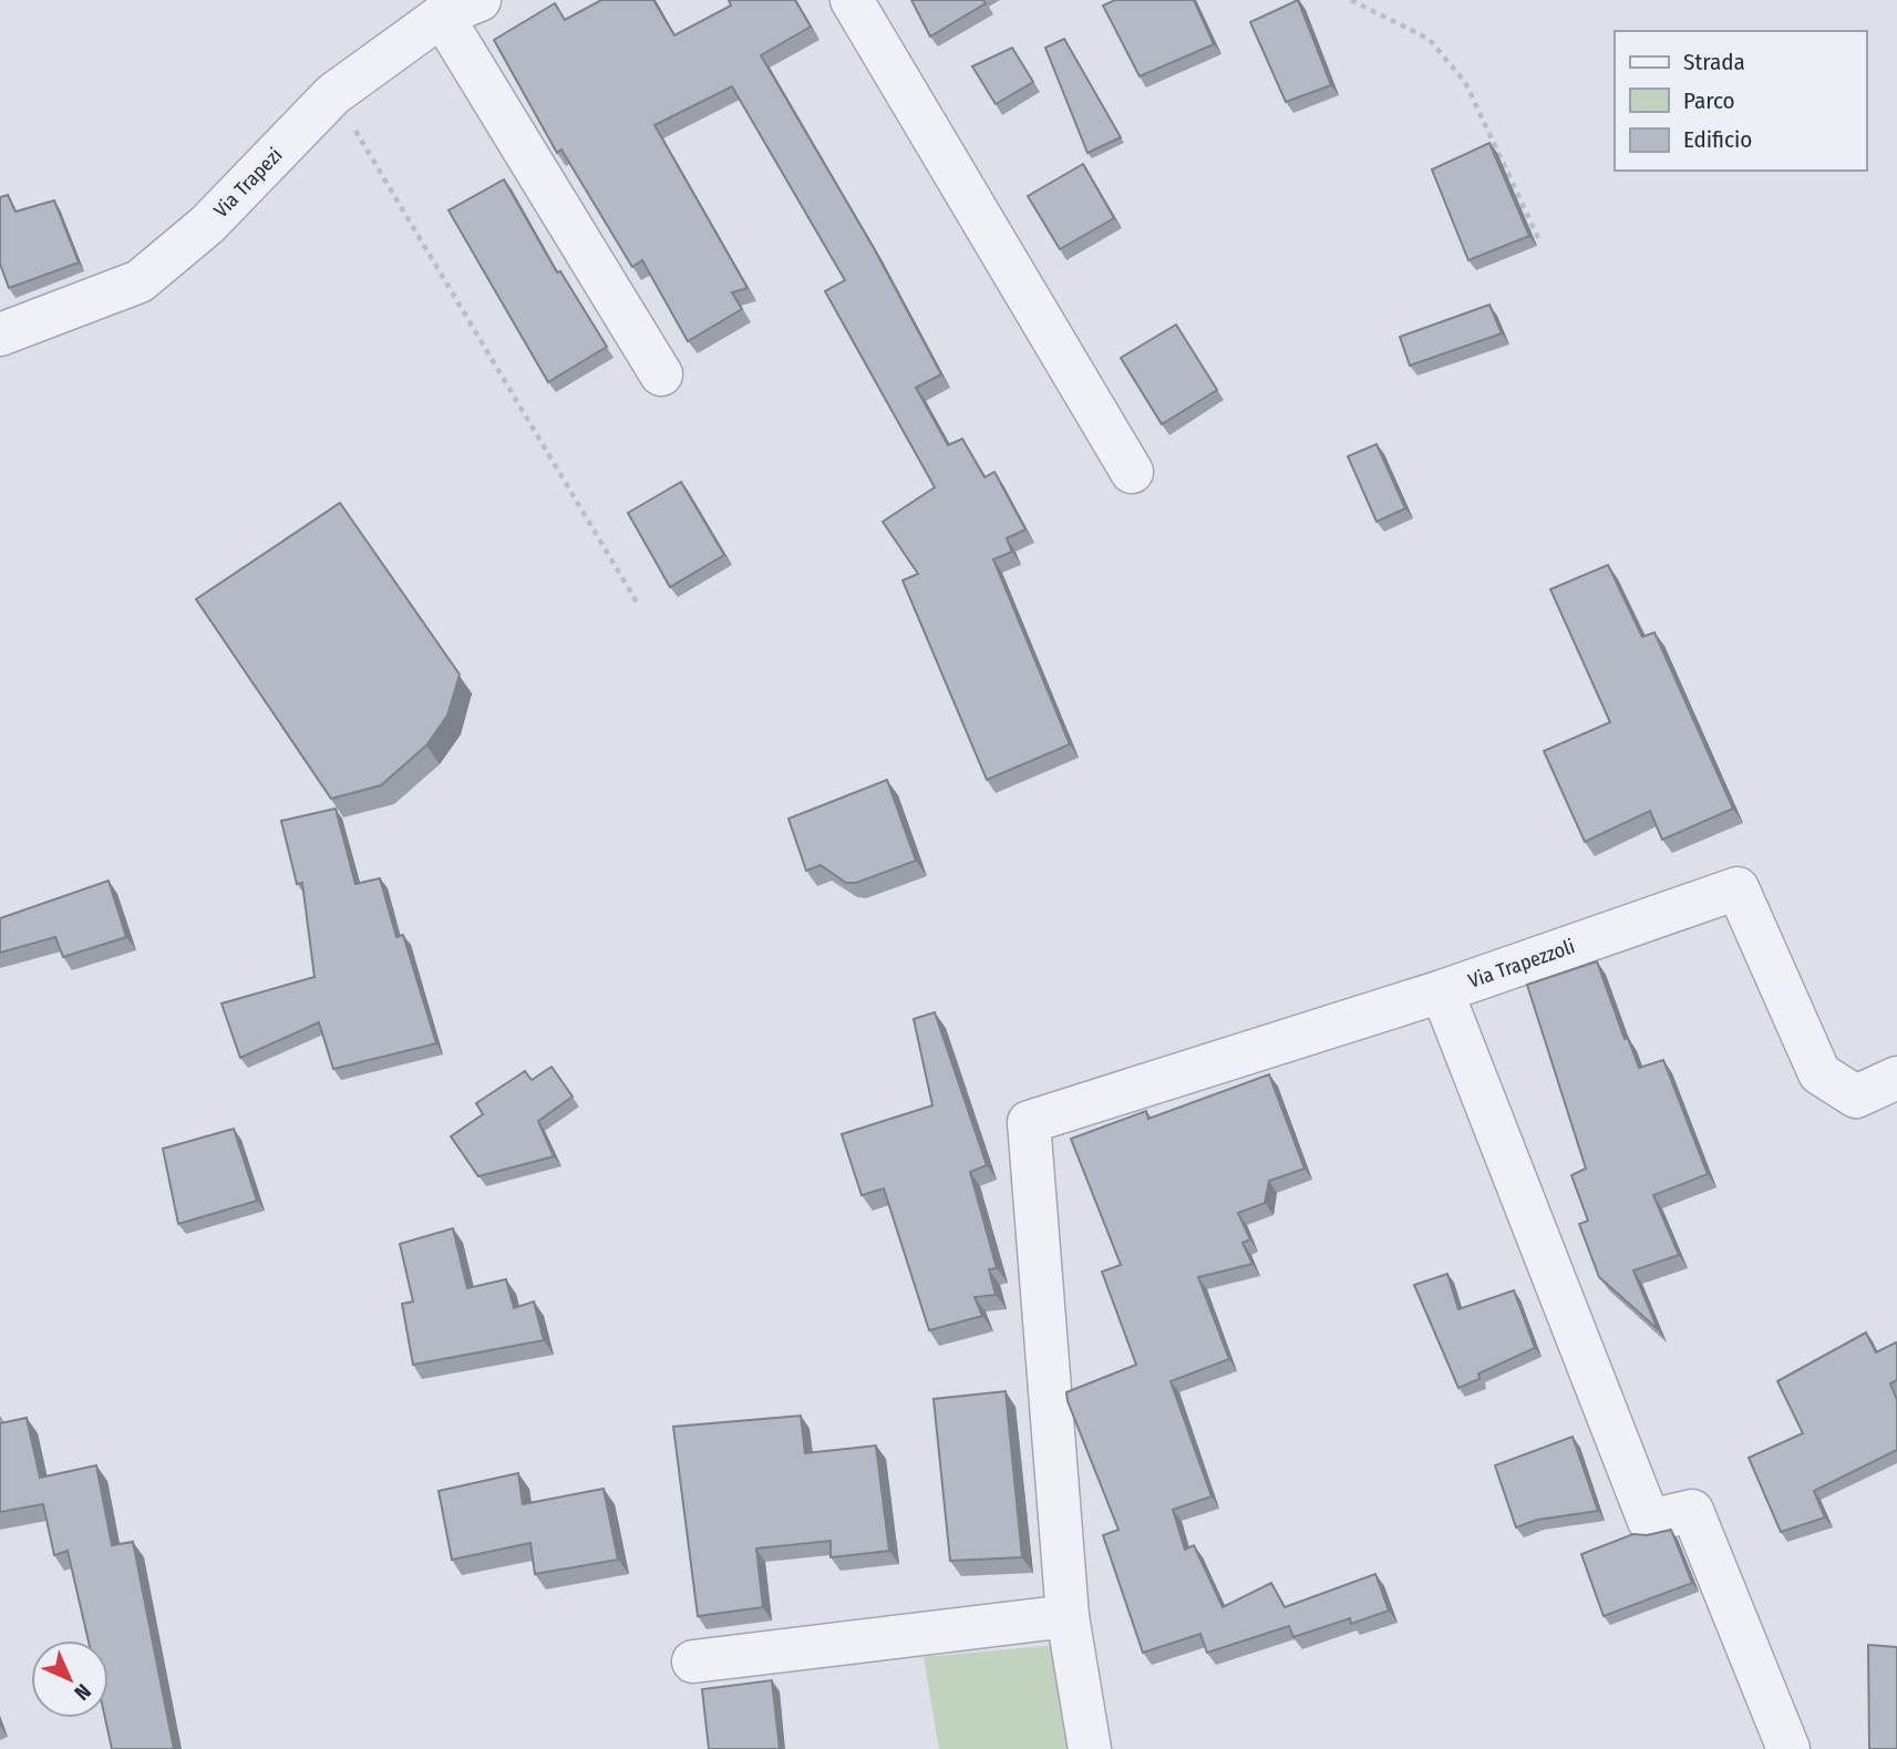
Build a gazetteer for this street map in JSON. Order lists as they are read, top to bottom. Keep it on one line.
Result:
{"streets":{"street":["Via Trapezi","Via Trapezzoli"]},"legend":["Strada","Parco","Edificio"],"north":"bottom right"}
